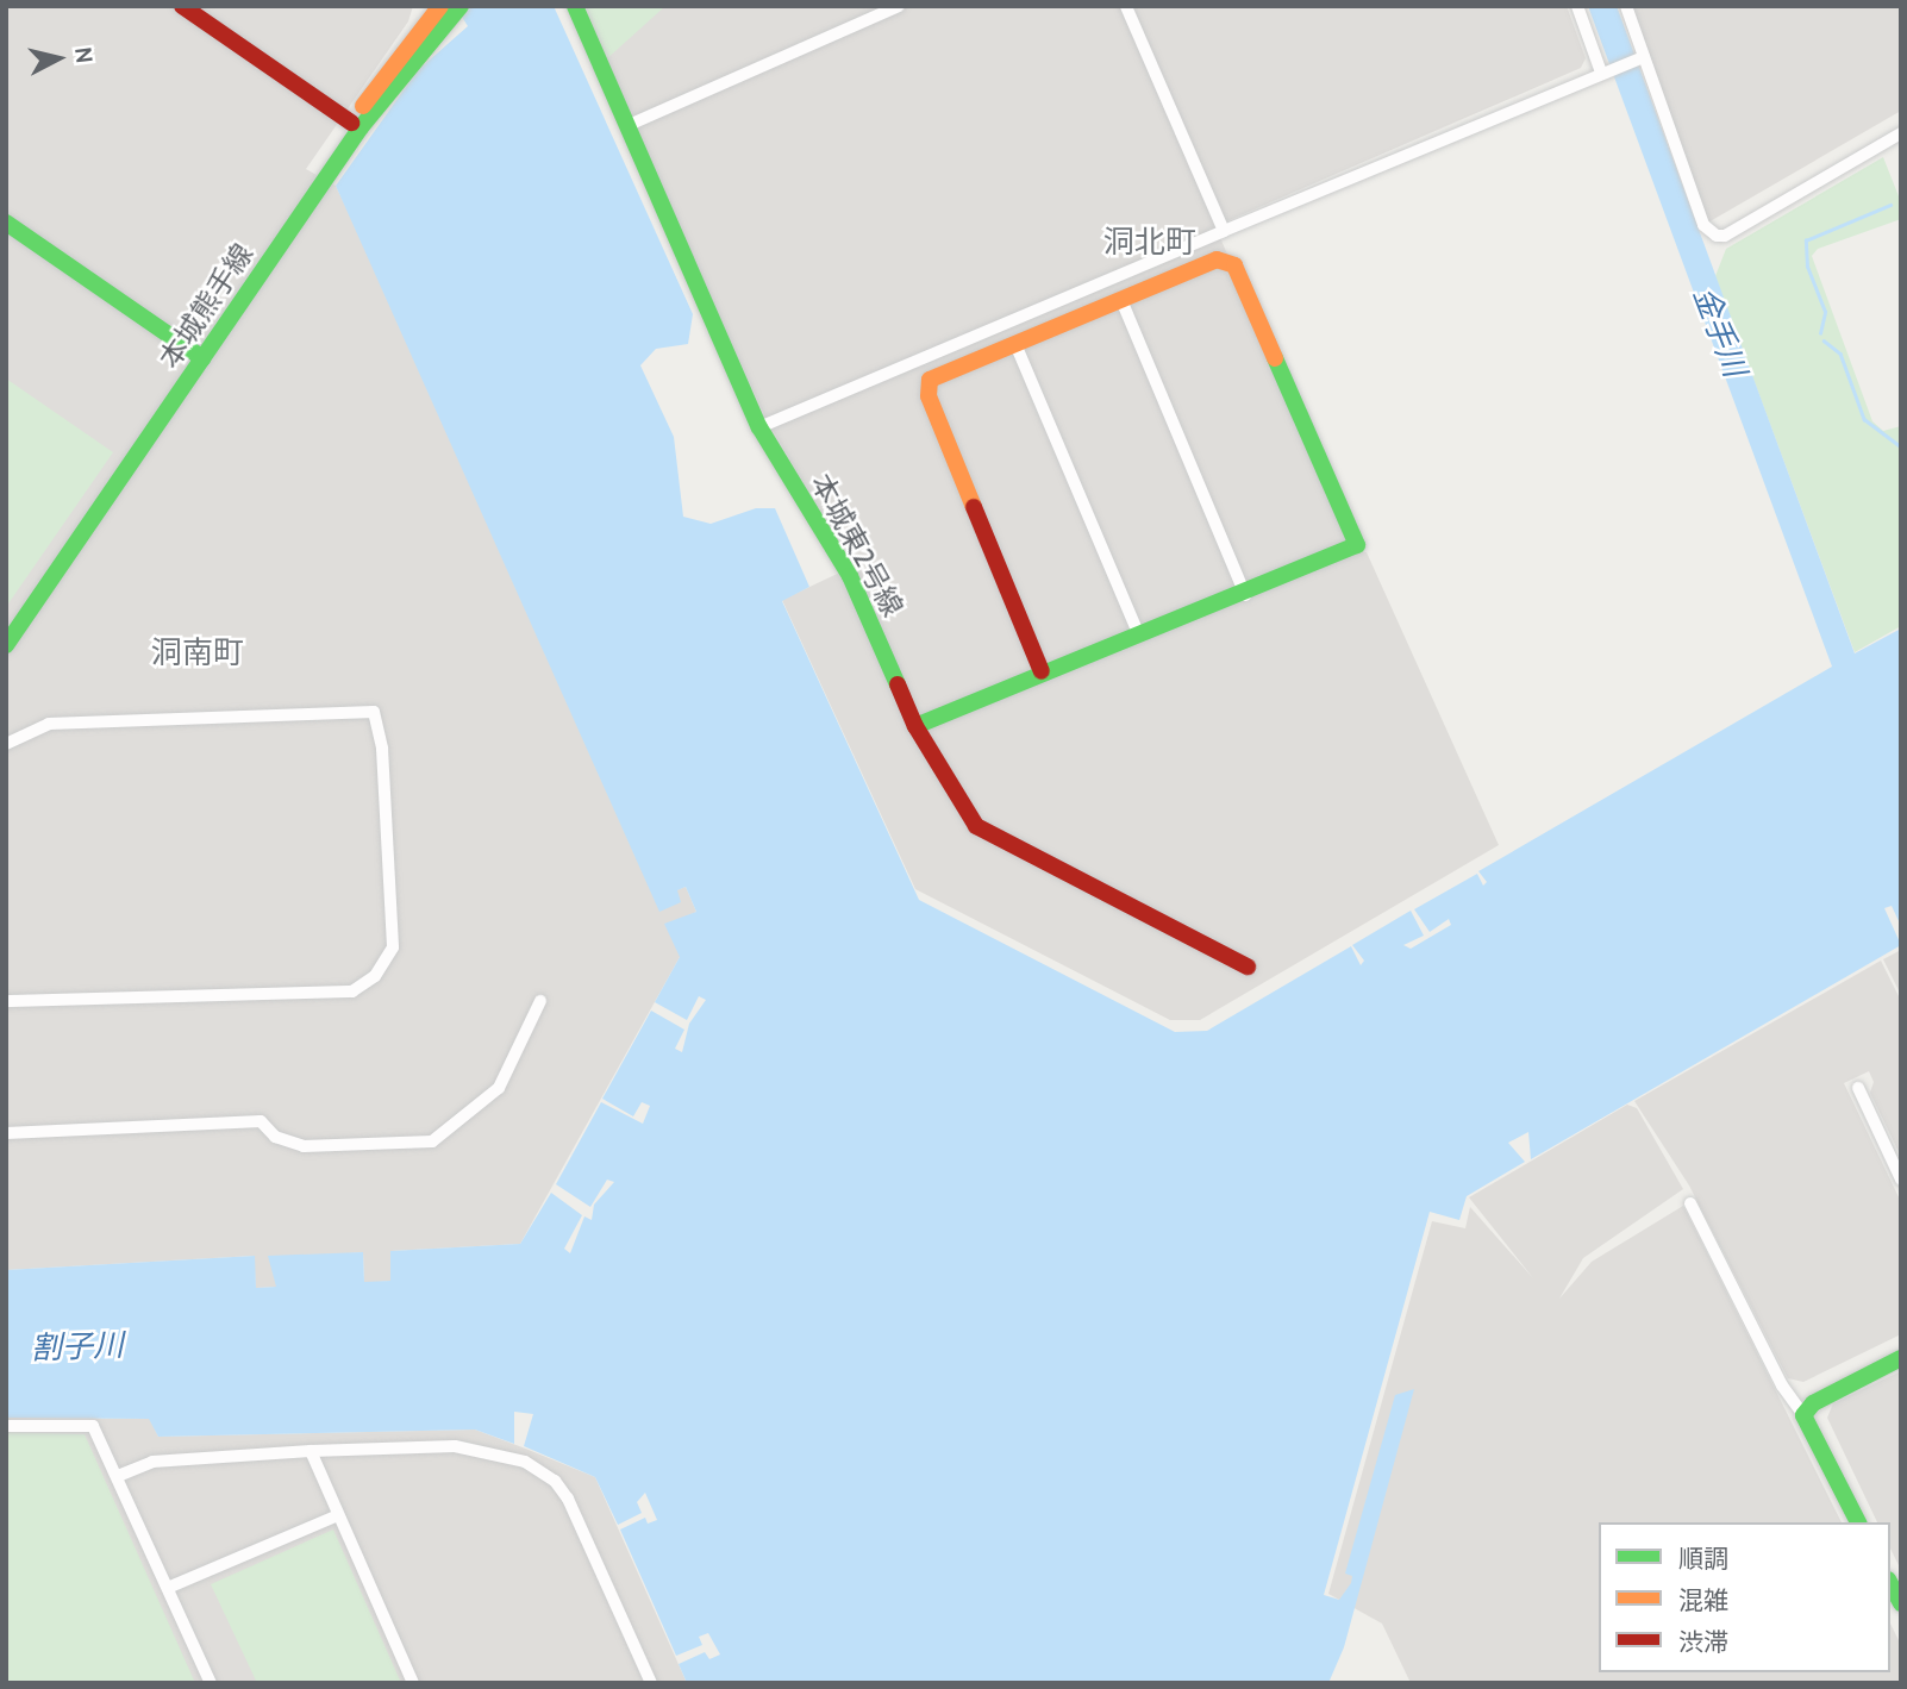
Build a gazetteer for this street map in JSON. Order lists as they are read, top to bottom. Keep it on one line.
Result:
{"streets":{"street":["本城熊手線","本城東2号線"]},"districts":["洞北町","洞南町"],"water":["金手川","割子川"],"legend":["順調","混雑","渋滞"],"north":"right"}
